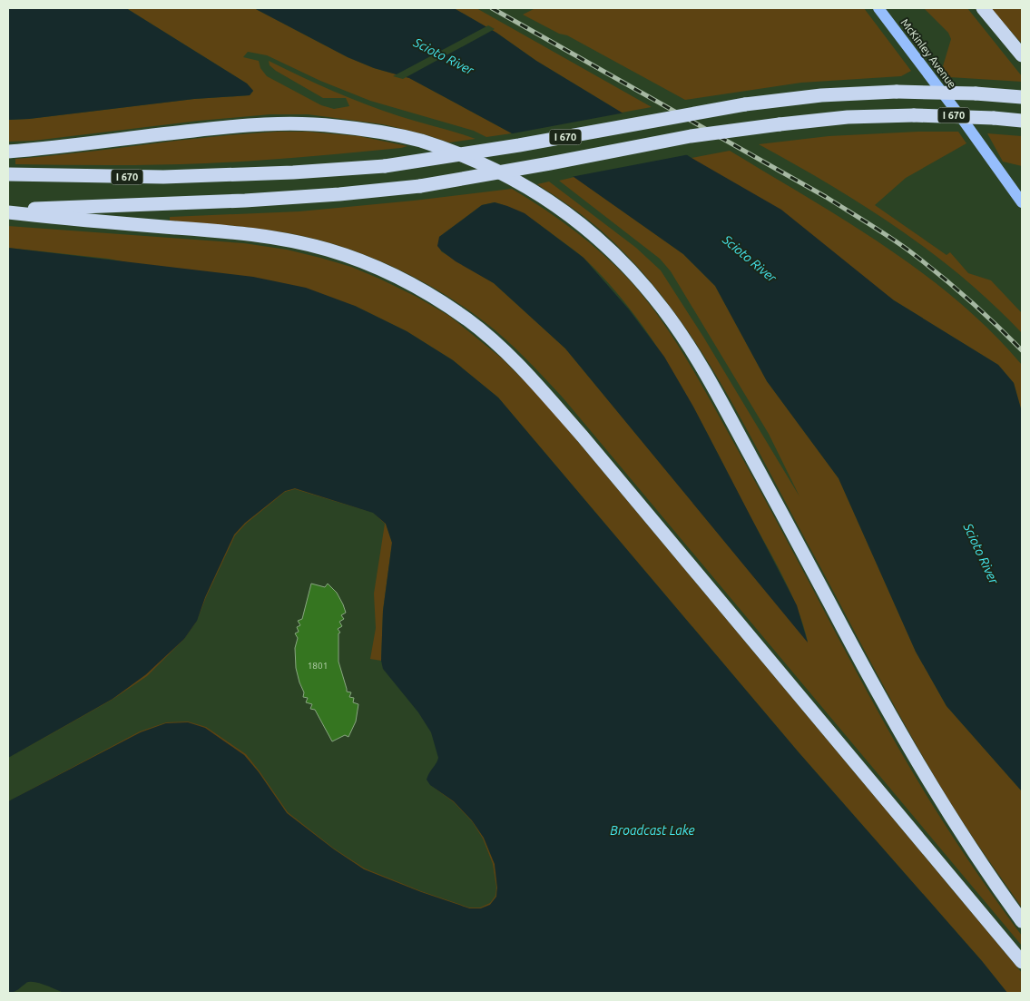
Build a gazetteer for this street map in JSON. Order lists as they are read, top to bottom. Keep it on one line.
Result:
{"streets":{"highway":["I 670"],"main road":["McKinley Avenue"]},"water":["Scioto River","Broadcast Lake"],"house_numbers":["1801"]}
